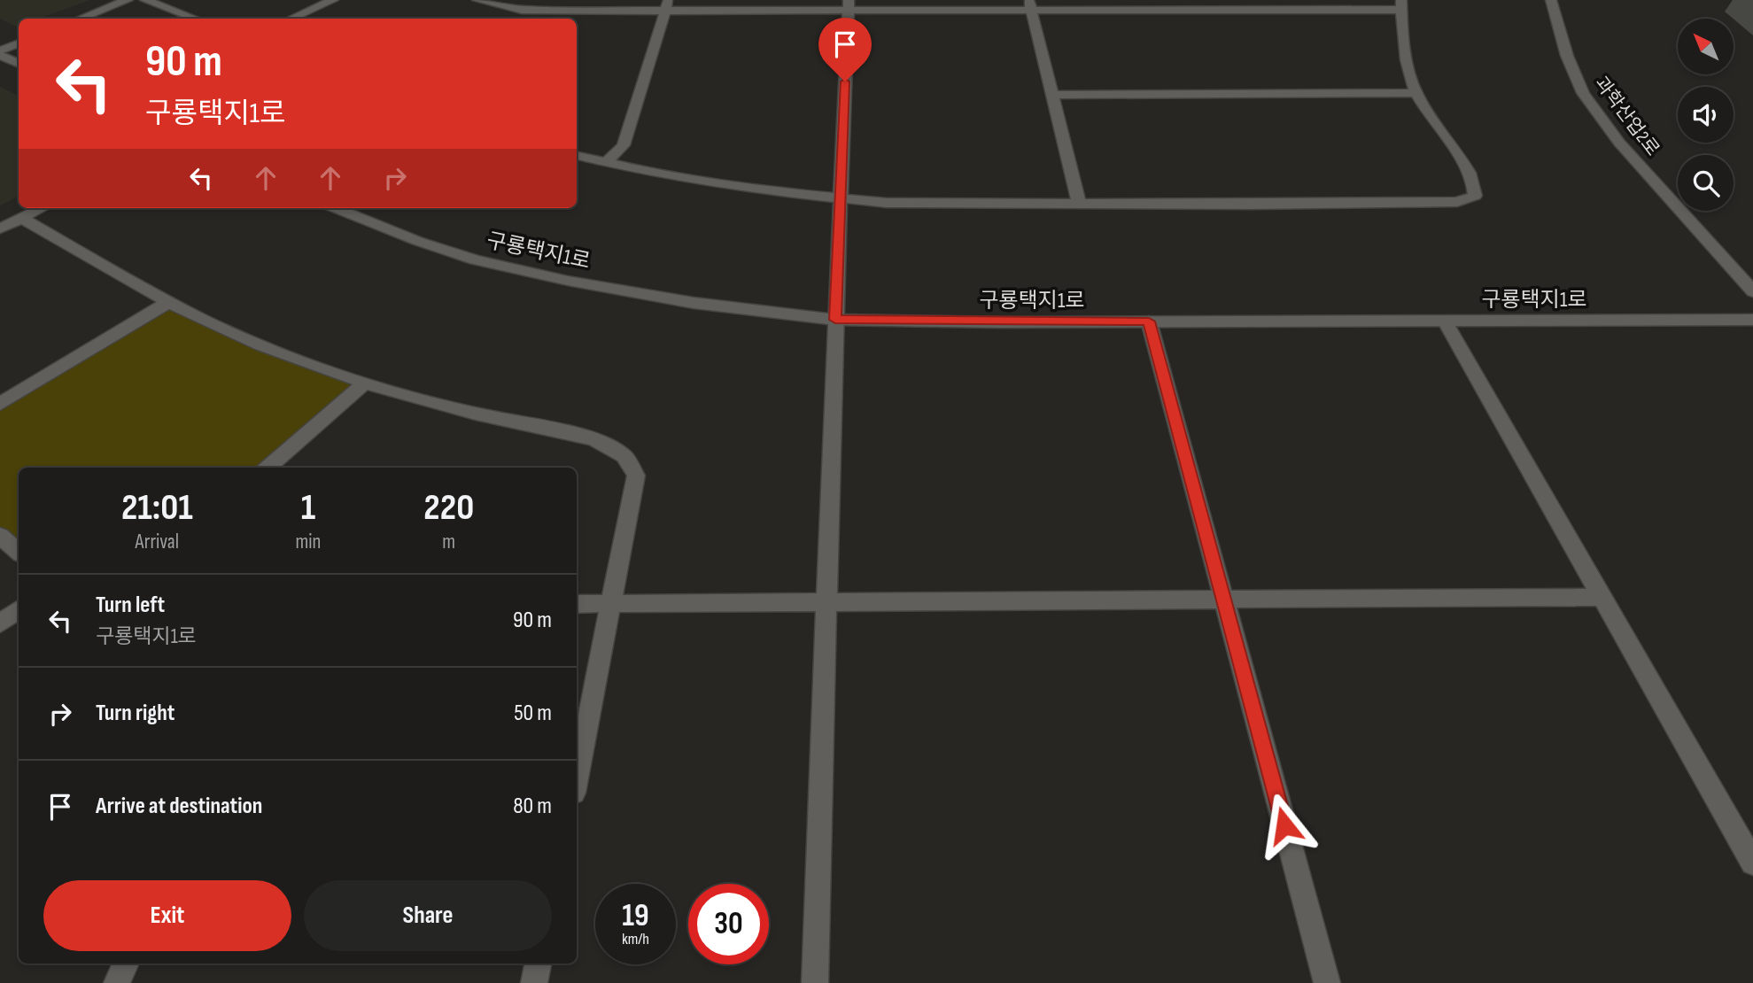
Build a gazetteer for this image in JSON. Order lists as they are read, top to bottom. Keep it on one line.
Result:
{"streets":{"street":["과학산업2로","구룡택지1로"]},"north":"top left","page":{"turn":["90 m","구룡택지1로"],"eta":["21:01","Arrival","1","min","220","m"],"list":[{"name":"Turn left","note":"구룡택지1로","value":"90 m"},{"name":"Turn right","value":"50 m"},{"name":"Arrive at destination","value":"80 m"}],"buttons":["Exit","Share"],"speed":"19 km/h","limit":"30"}}
